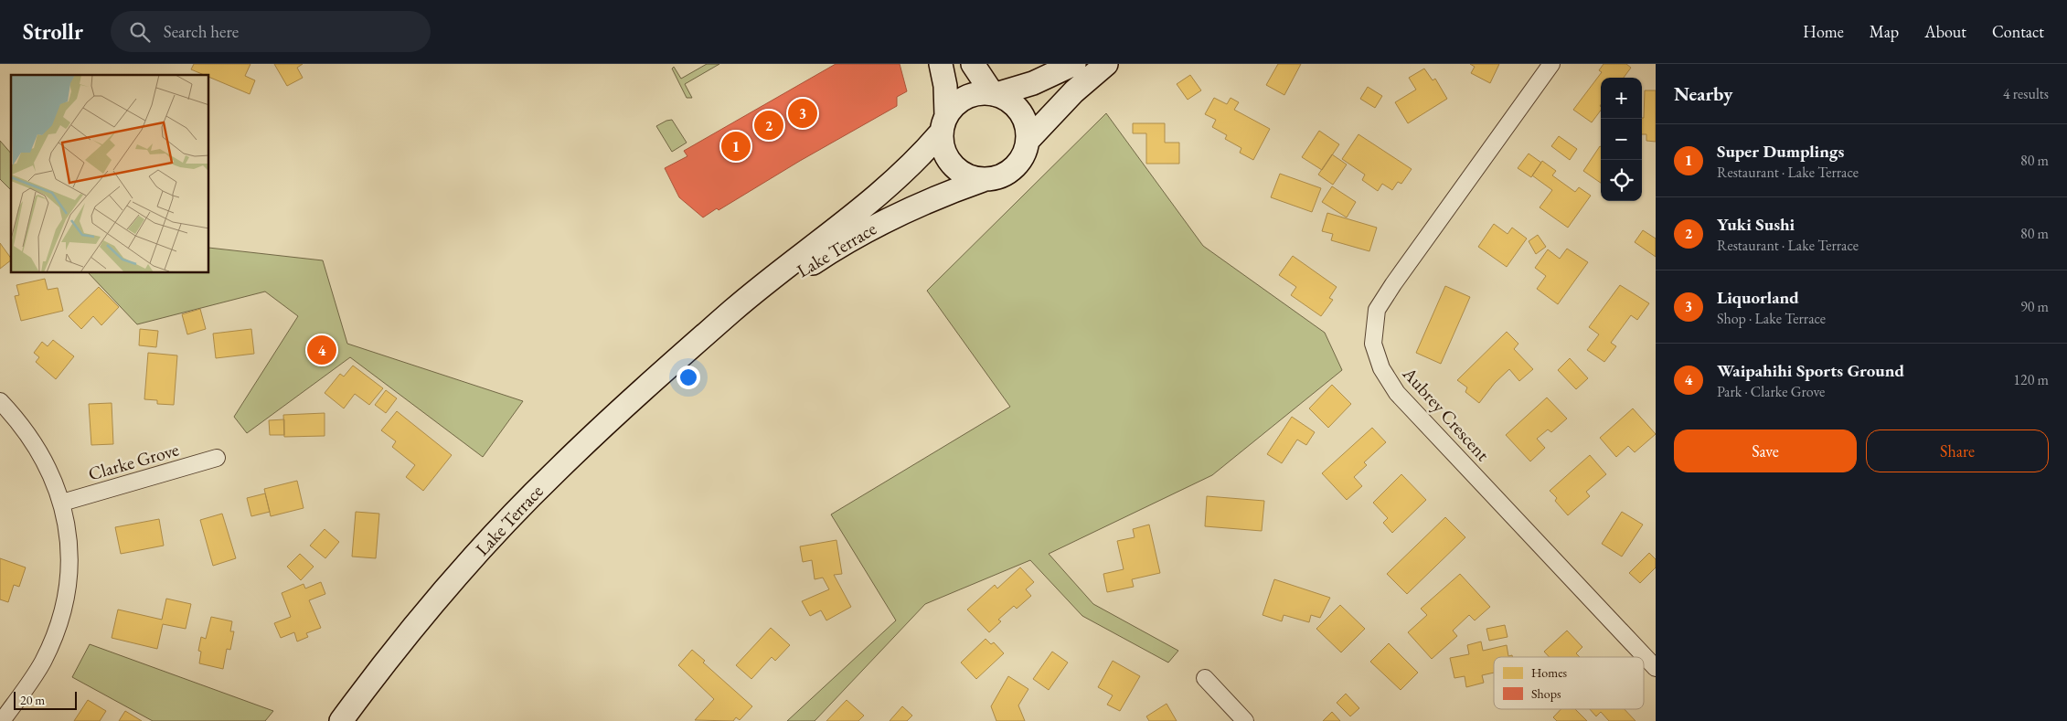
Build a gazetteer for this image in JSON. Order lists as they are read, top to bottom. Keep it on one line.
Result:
{"streets":{"main road":["Lake Terrace"],"street":["Aubrey Crescent","Clarke Grove"]},"legend":["Homes","Shops"],"scale_bar":"20 m","page":{"header":"Strollr","search":"Search here","nav":["Home","Map","About","Contact"],"heading":["Nearby","4 results"],"map_buttons":["+","−"],"pins":["3","2","1","4"],"list":[{"mark":"1","name":"Super Dumplings","note":"Restaurant · Lake Terrace","value":"80 m"},{"mark":"2","name":"Yuki Sushi","note":"Restaurant · Lake Terrace","value":"80 m"},{"mark":"3","name":"Liquorland","note":"Shop · Lake Terrace","value":"90 m"},{"mark":"4","name":"Waipahihi Sports Ground","note":"Park · Clarke Grove","value":"120 m"}],"buttons":["Save","Share"],"scale":"20 m"}}
